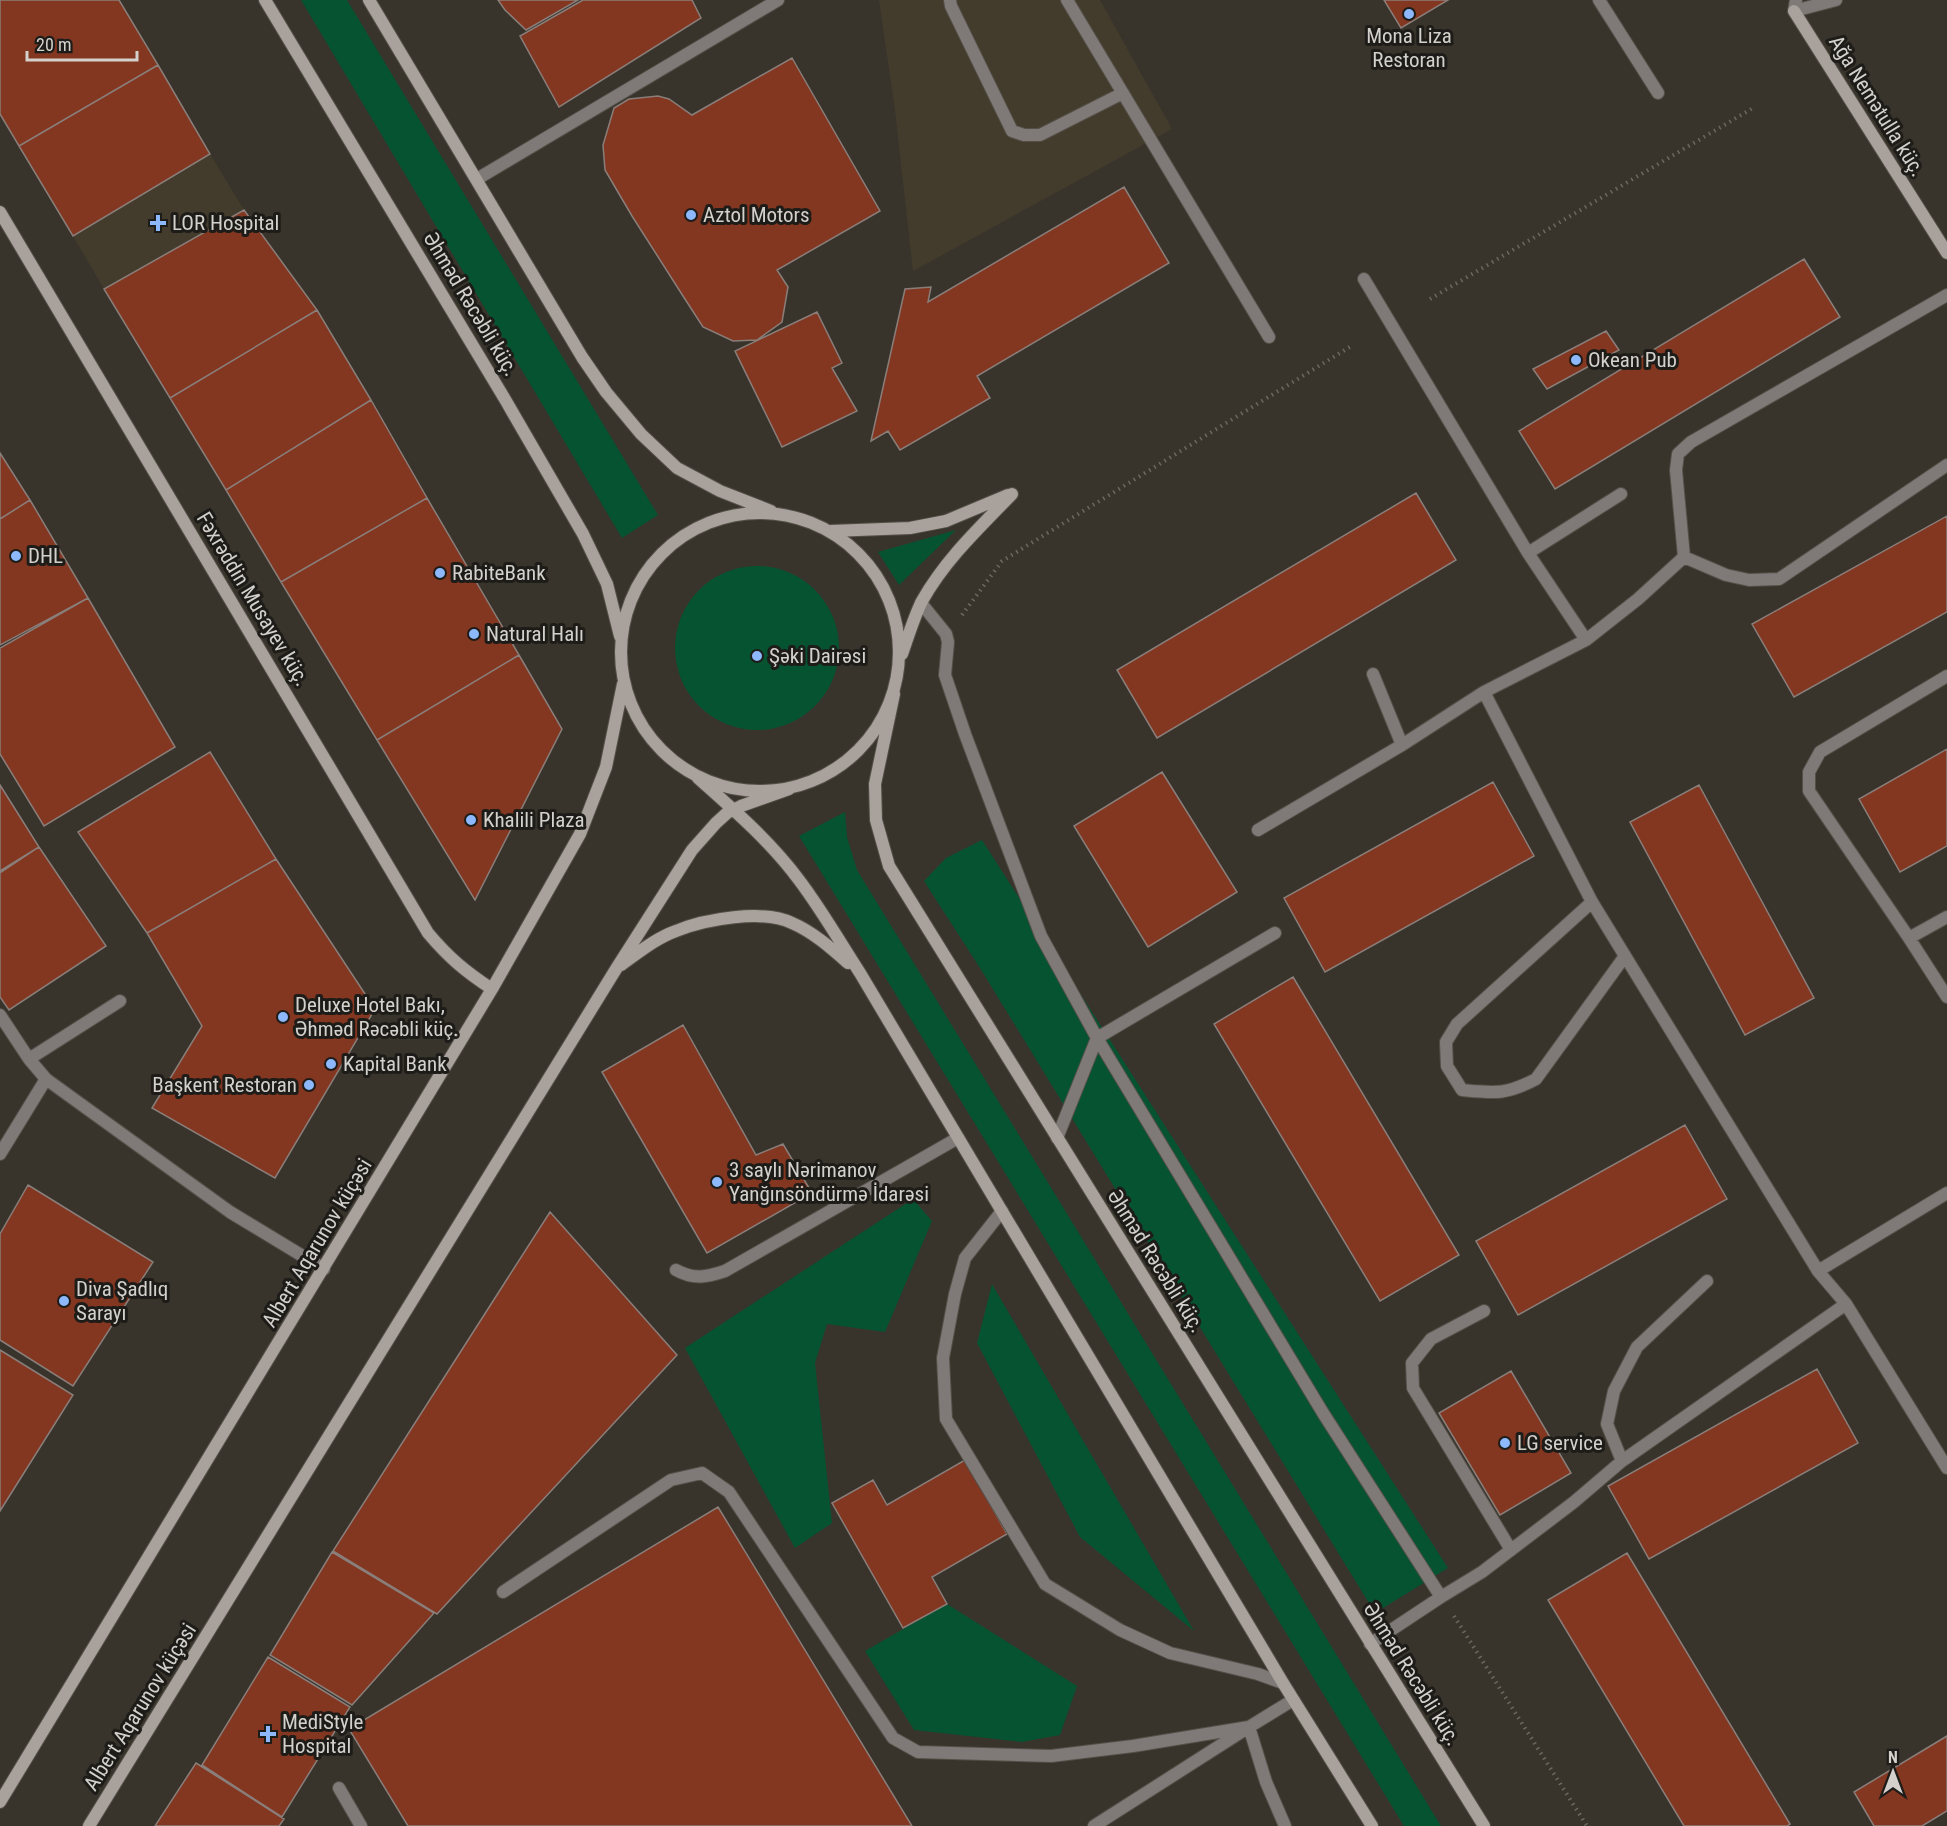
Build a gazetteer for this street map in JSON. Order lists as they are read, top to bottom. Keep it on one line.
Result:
{"streets":{"main road":["Ağa Nemətulla küç.","Əhməd Rəcəbli küç.","Fəxrəddin Musayev küç.","Albert Aqarunov küçəsi"]},"crossings":[["Fəxrəddin Musayev küç.","Albert Aqarunov küçəsi"]],"places":{"other":["Mona Liza Restoran","Aztol Motors","Okean Pub","DHL","RabiteBank","Natural Halı","Şəki Dairəsi","Khalili Plaza","Deluxe Hotel Bakı, Əhməd Rəcəbli küç.","Kapital Bank","Başkent Restoran","3 saylı Nərimanov Yanğınsöndürmə İdarəsi","Diva Şadlıq Sarayı","LG service"],"health":["LOR Hospital","MediStyle Hospital"]},"scale_bar":"20 m","north":"top"}
